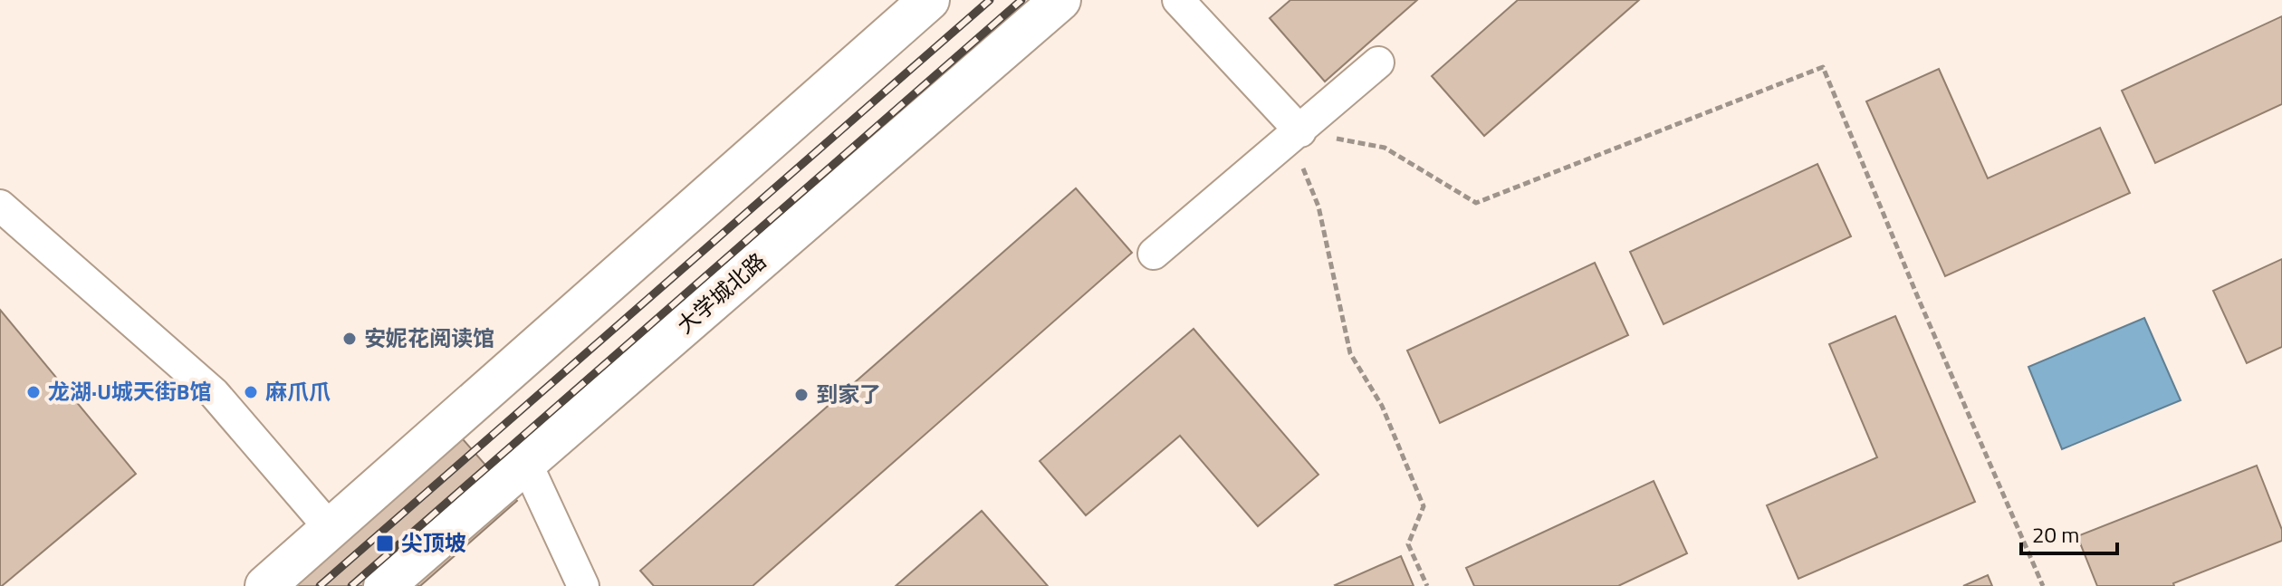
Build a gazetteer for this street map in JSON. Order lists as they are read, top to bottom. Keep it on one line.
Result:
{"streets":{"main road":["大学城北路"]},"places":{"other":["安妮花阅读馆","龙湖·U城天街B馆","麻爪爪","到家了"],"transit":["尖顶坡"]},"scale_bar":"20 m"}
